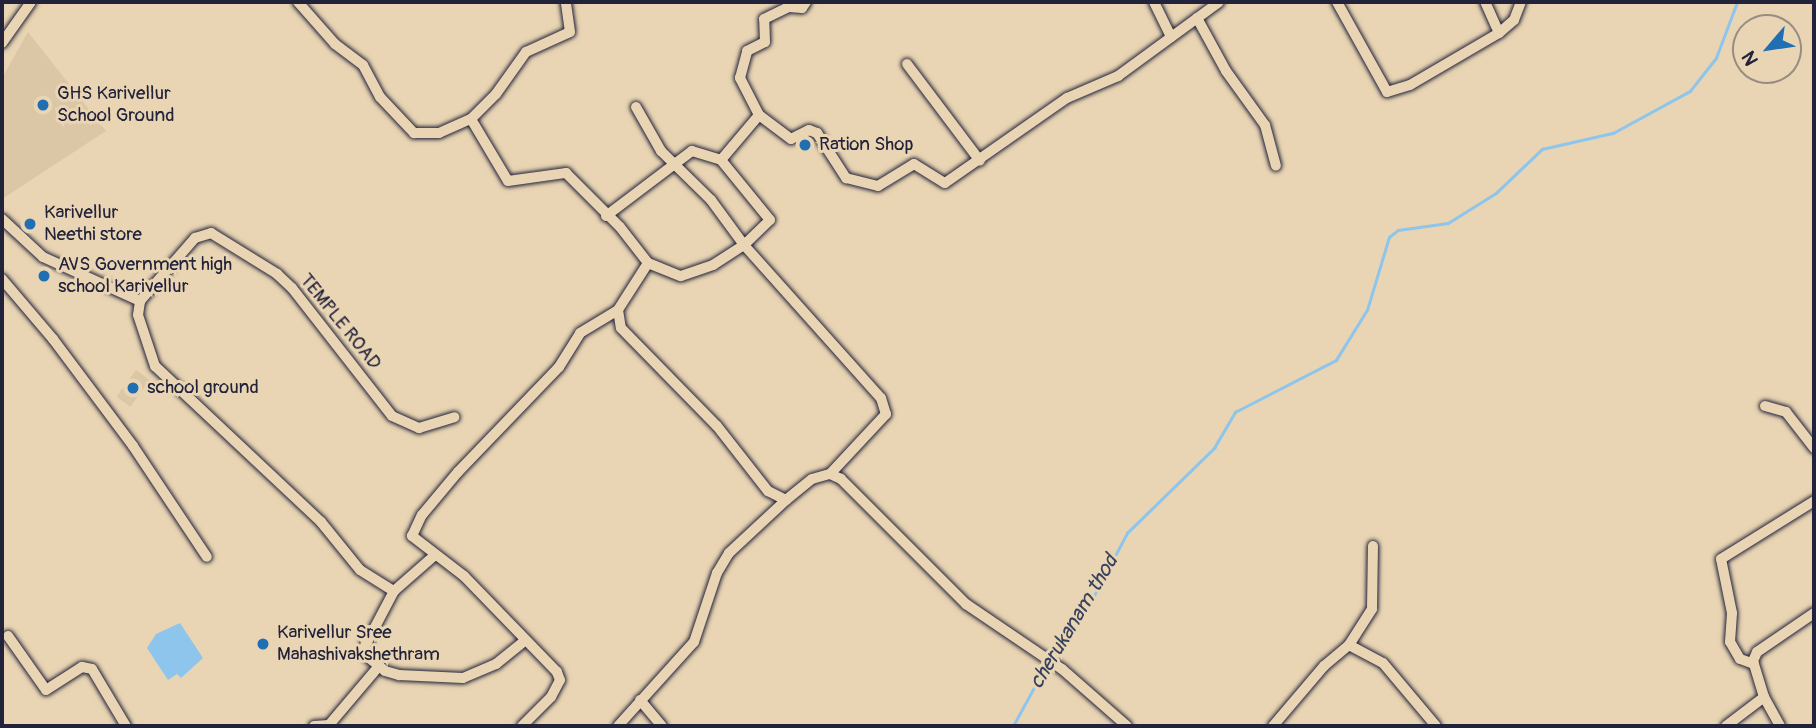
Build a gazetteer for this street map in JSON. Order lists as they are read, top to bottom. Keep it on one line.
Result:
{"streets":{"street":["TEMPLE ROAD"]},"water":["cherukanam thod"],"places":["GHS Karivellur School Ground","Ration Shop","Karivellur Neethi store","AVS Government high school Karivellur","school ground","Karivellur Sree Mahashivakshethram"],"north":"bottom left"}
